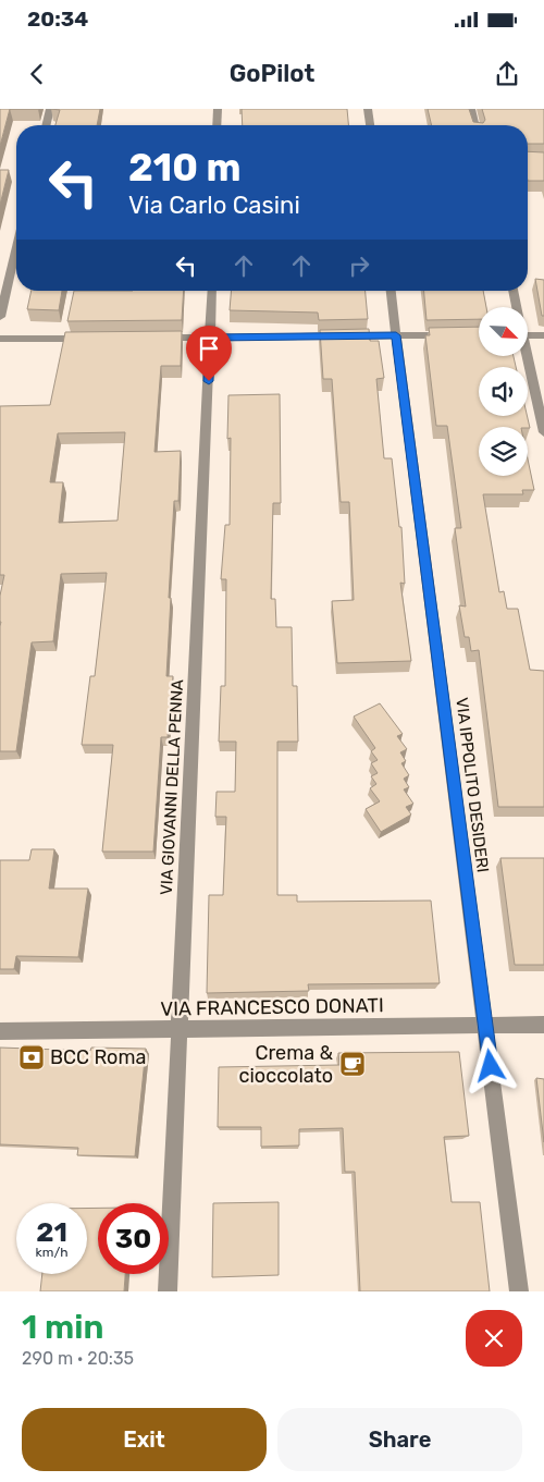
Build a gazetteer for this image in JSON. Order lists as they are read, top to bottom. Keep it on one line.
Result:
{"streets":{"street":["VIA IPPOLITO DESIDERI","VIA GIOVANNI DELLA PENNA","VIA FRANCESCO DONATI"]},"crossings":[["VIA IPPOLITO DESIDERI","VIA FRANCESCO DONATI"],["VIA GIOVANNI DELLA PENNA","VIA FRANCESCO DONATI"]],"places":{"bank":["BCC Roma"],"cafe":["Crema & cioccolato"]},"north":"bottom right","page":{"status":"20:34","header":"GoPilot","turn":["210 m","Via Carlo Casini"],"speed":"21 km/h","limit":"30","heading":["1 min","290 m · 20:35"],"buttons":["Exit","Share"]}}
